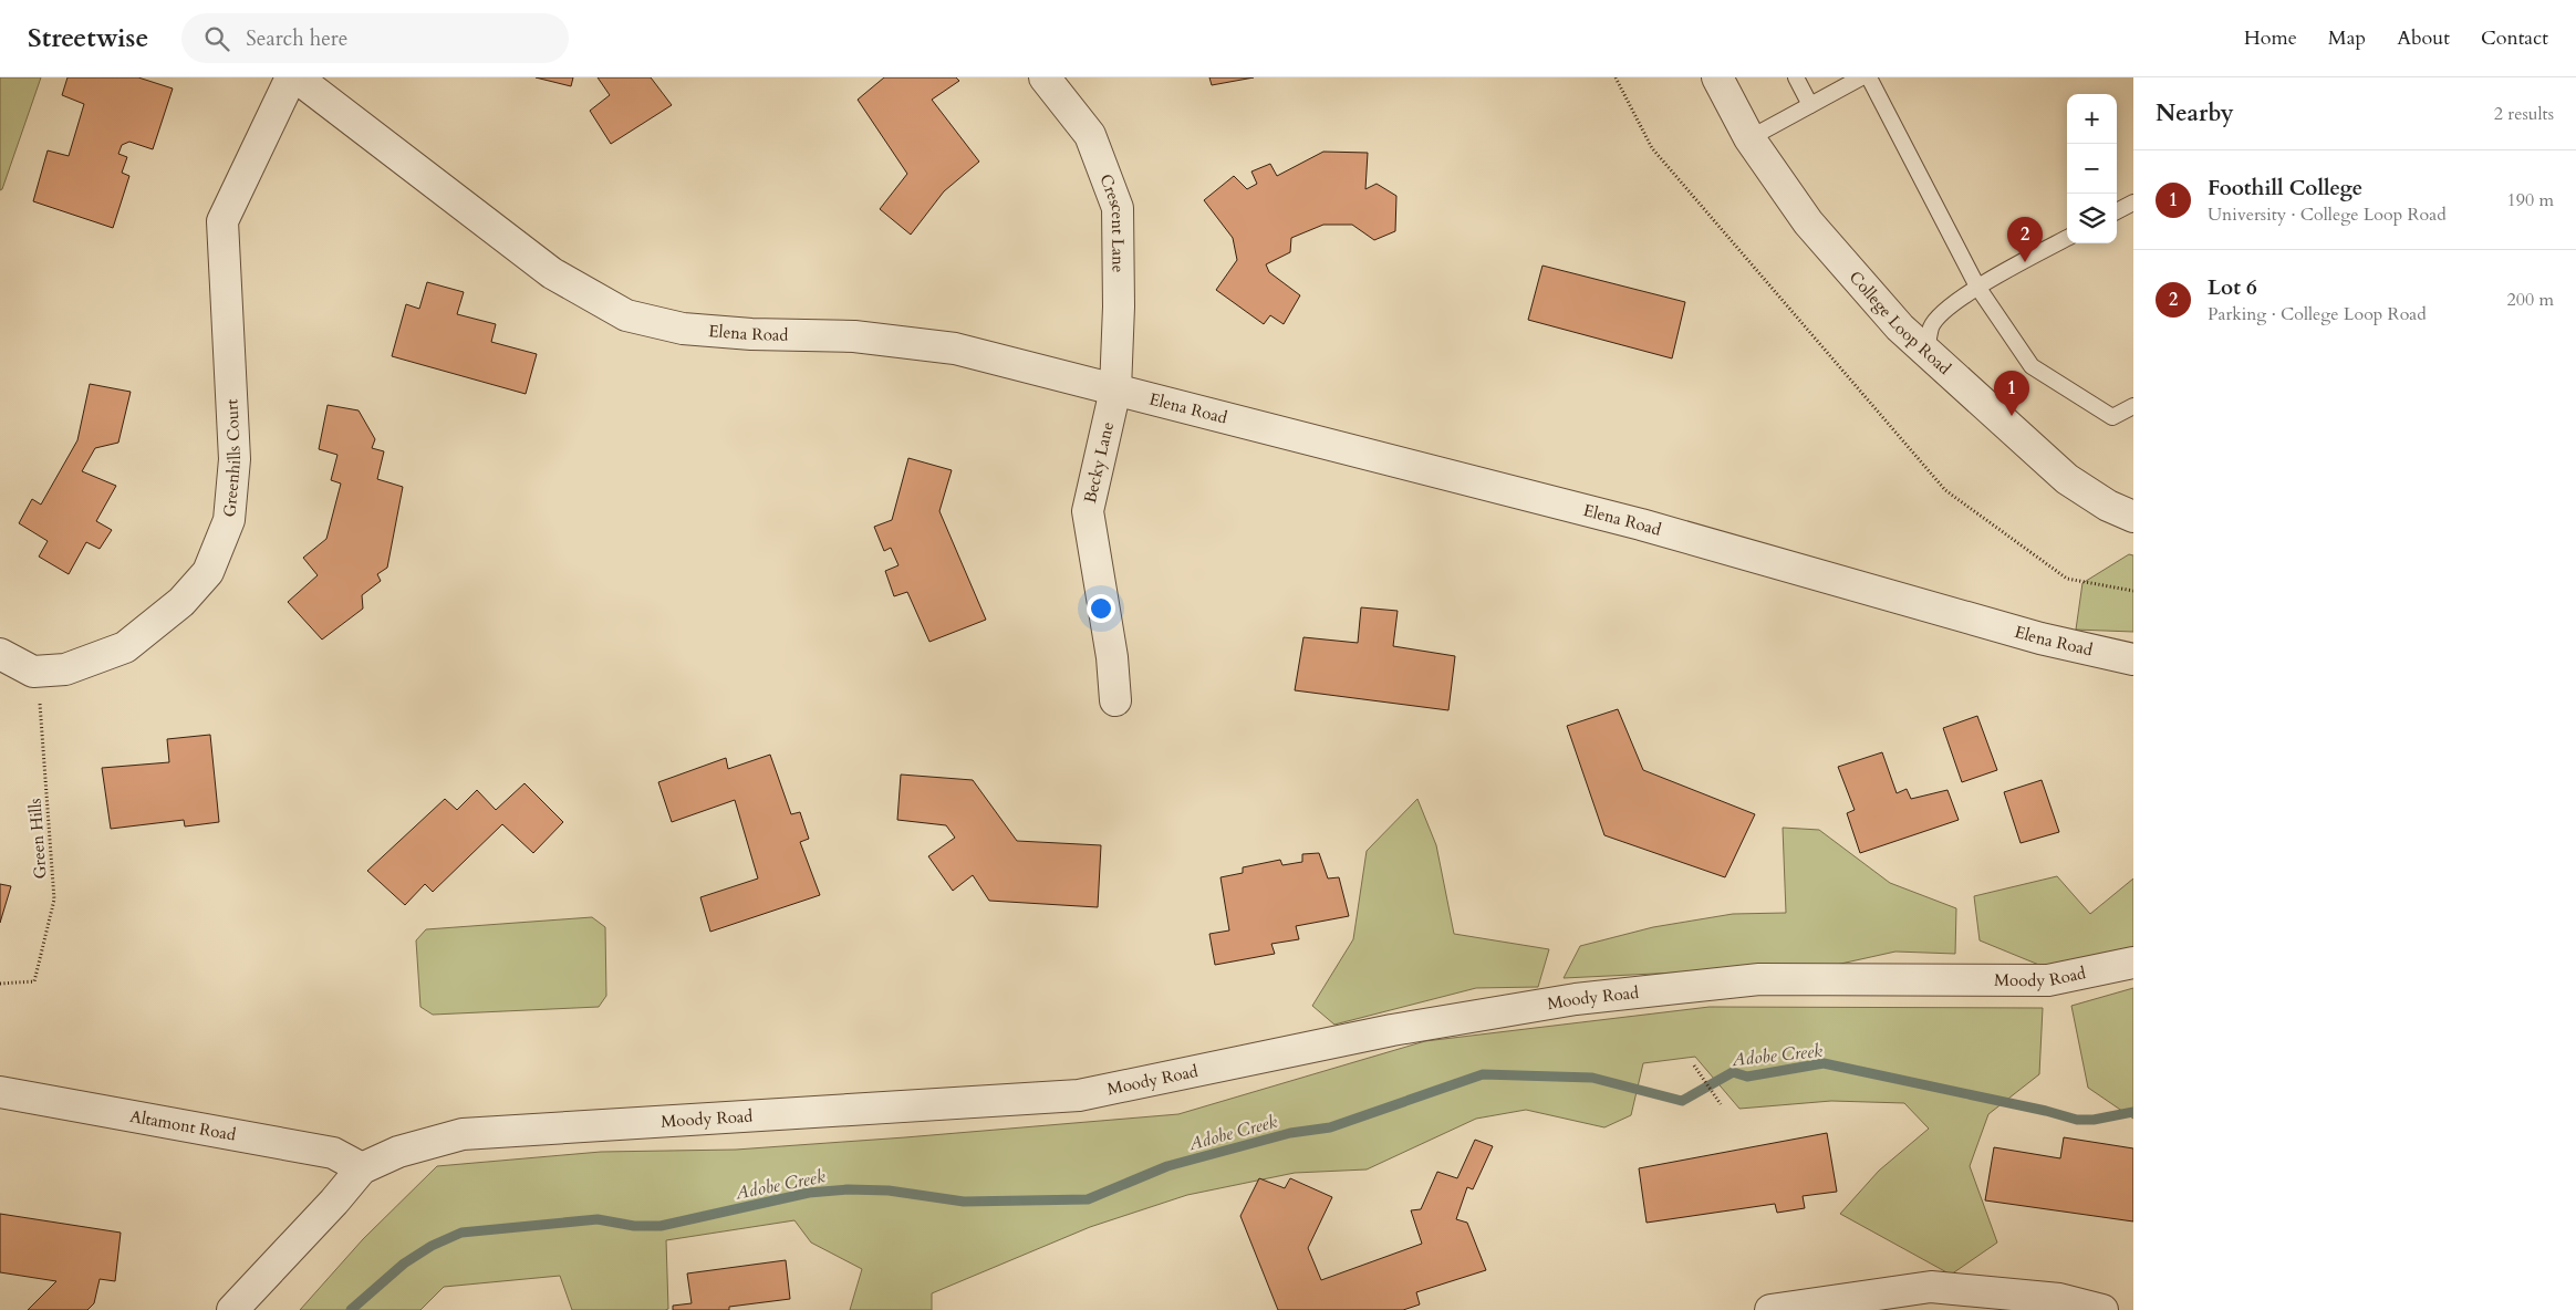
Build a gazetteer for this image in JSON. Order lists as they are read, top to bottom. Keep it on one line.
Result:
{"streets":{"street":["Crescent Lane","College Loop Road","Elena Road","Greenhills Court","Becky Lane","Moody Road","Altamont Road"],"path":["Green Hills"]},"crossings":[["Crescent Lane","Elena Road"],["Crescent Lane","Becky Lane"],["Elena Road","Becky Lane"],["Greenhills Court","Green Hills"],["Moody Road","Altamont Road"]],"water":["Adobe Creek"],"page":{"header":"Streetwise","search":"Search here","nav":["Home","Map","About","Contact"],"heading":["Nearby","2 results"],"map_buttons":["+","−"],"list":[{"mark":"1","name":"Foothill College","note":"University · College Loop Road","value":"190 m"},{"mark":"2","name":"Lot 6","note":"Parking · College Loop Road","value":"200 m"}],"pins":["2","1"]}}
